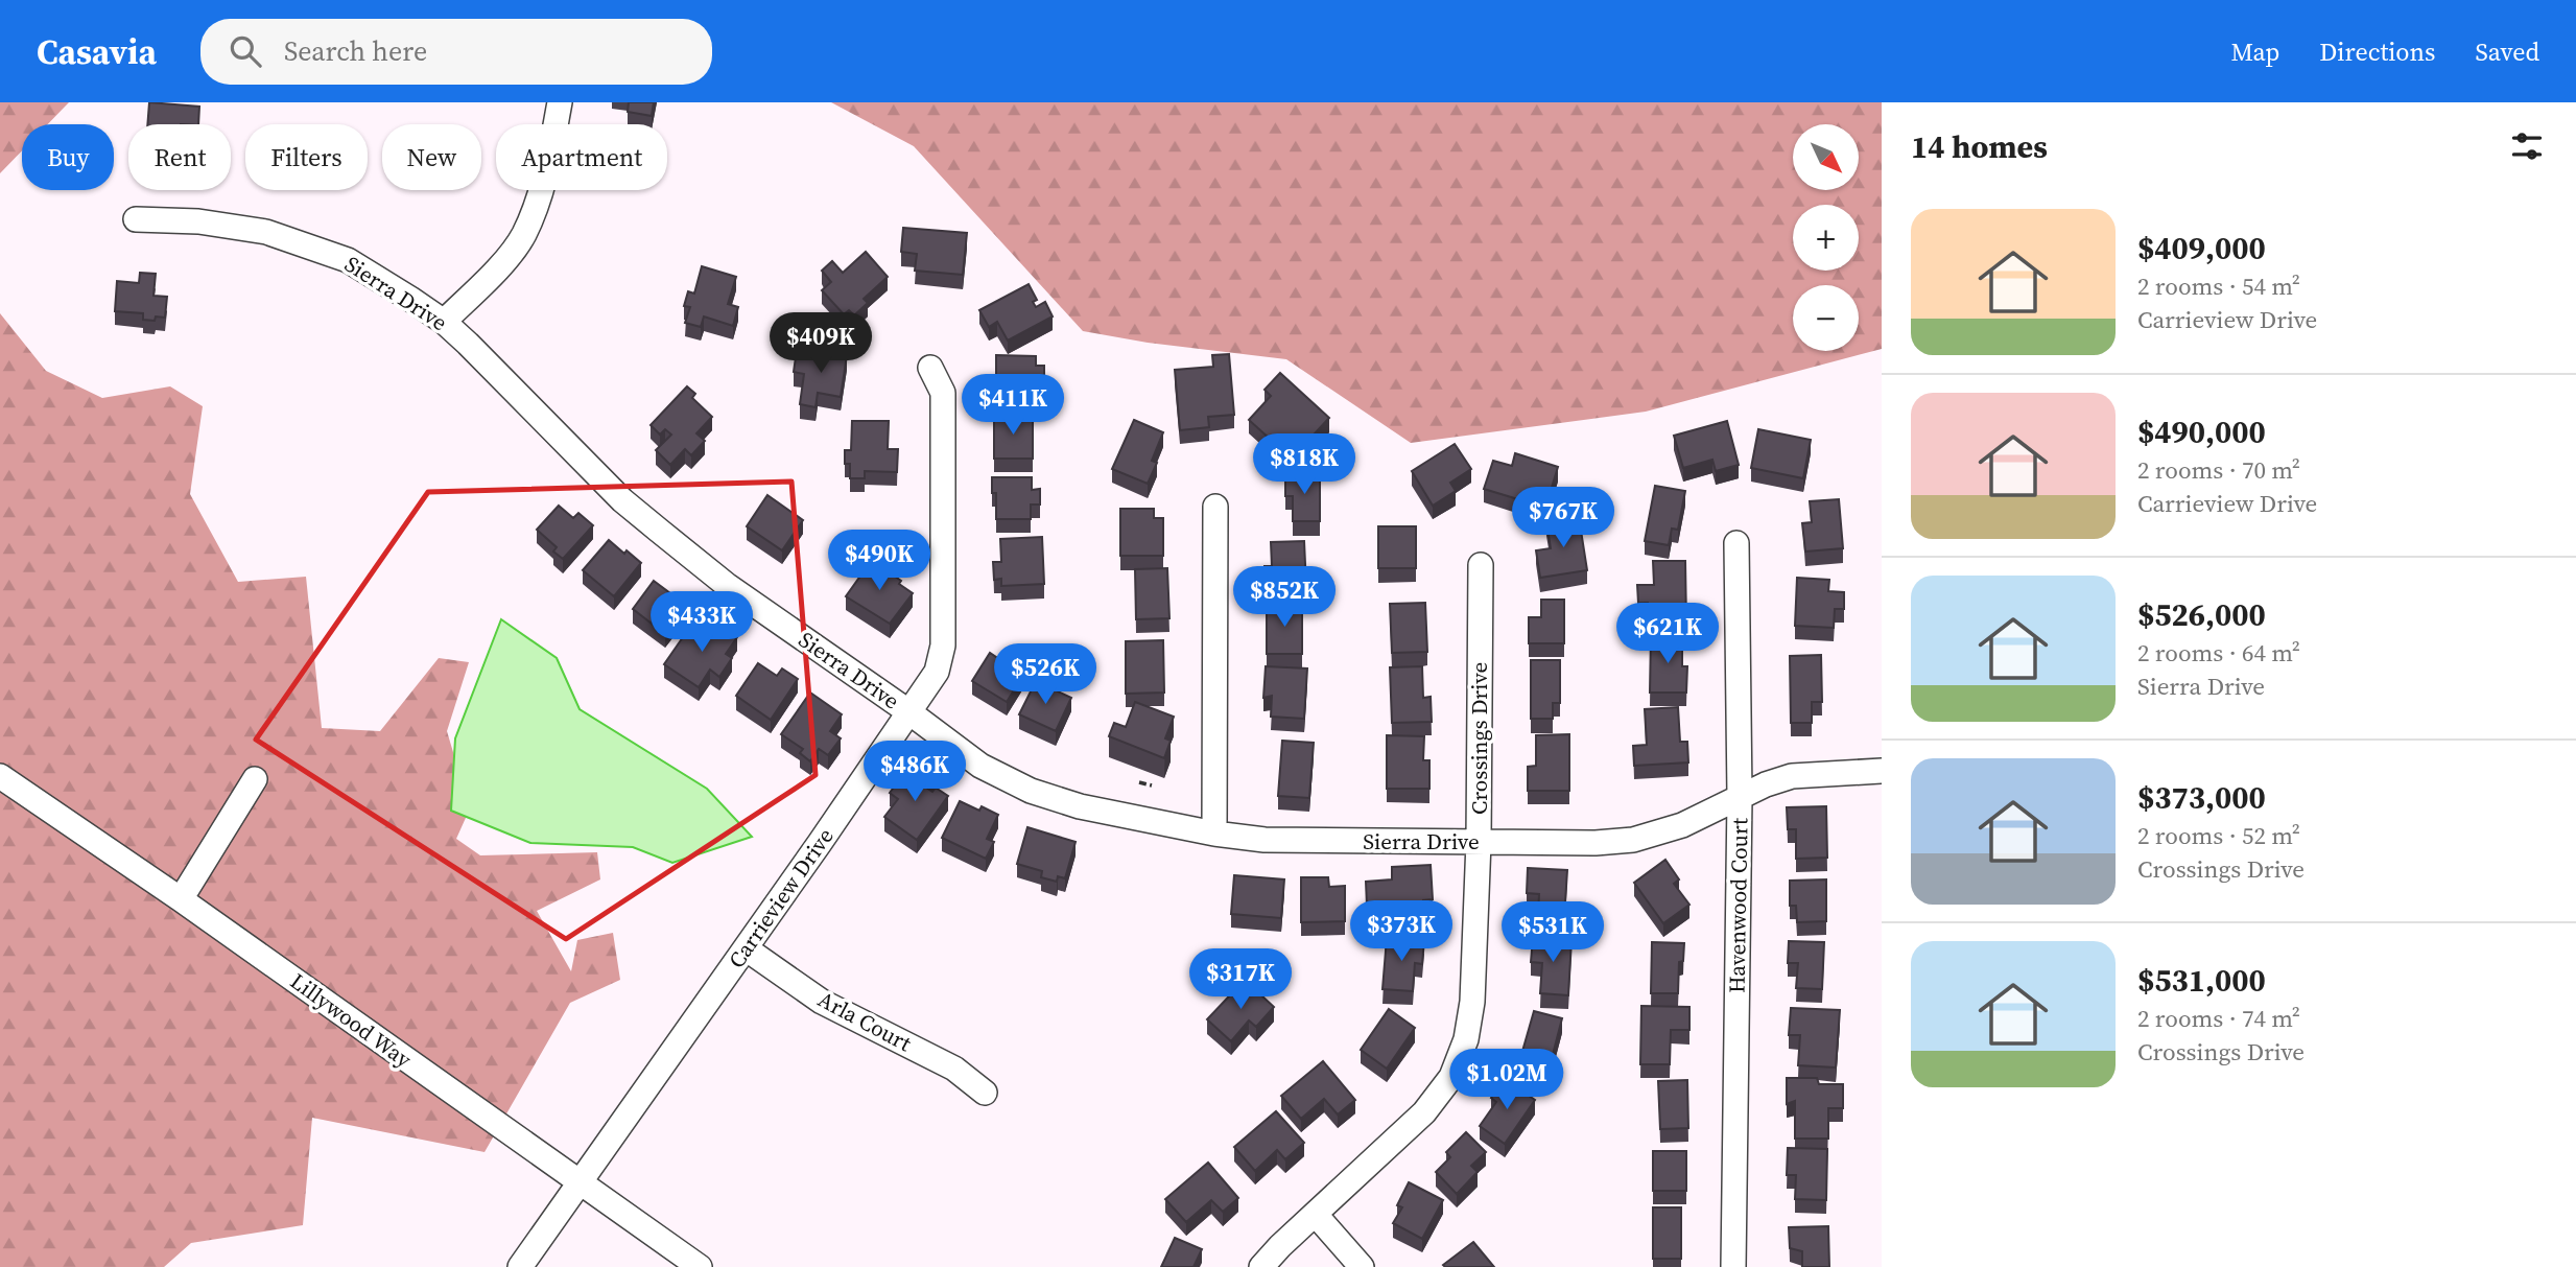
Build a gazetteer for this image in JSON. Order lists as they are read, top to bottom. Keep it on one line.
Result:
{"streets":{"street":["Sierra Drive","Crossings Drive","Carrieview Drive","Havenwood Court","Lillywood Way","Arla Court"]},"crossings":[["Sierra Drive","Crossings Drive"],["Sierra Drive","Carrieview Drive"],["Sierra Drive","Havenwood Court"],["Carrieview Drive","Lillywood Way"],["Carrieview Drive","Arla Court"]],"north":"bottom right","page":{"header":"Casavia","search":"Search here","nav":["Map","Directions","Saved"],"heading":"14 homes","map_buttons":["+","−"],"chip":["Buy","Rent","Filters","New","Apartment"],"list":[{"name":"$409,000","note":"2 rooms · 54 m² · Carrieview Drive"},{"name":"$490,000","note":"2 rooms · 70 m² · Carrieview Drive"},{"name":"$526,000","note":"2 rooms · 64 m² · Sierra Drive"},{"name":"$373,000","note":"2 rooms · 52 m² · Crossings Drive"},{"name":"$531,000","note":"2 rooms · 74 m² · Crossings Drive"}],"price":["$409K","$411K","$818K","$767K","$490K","$852K","$433K","$621K","$526K","$486K","$373K","$531K","$317K","$1.02M"]}}
